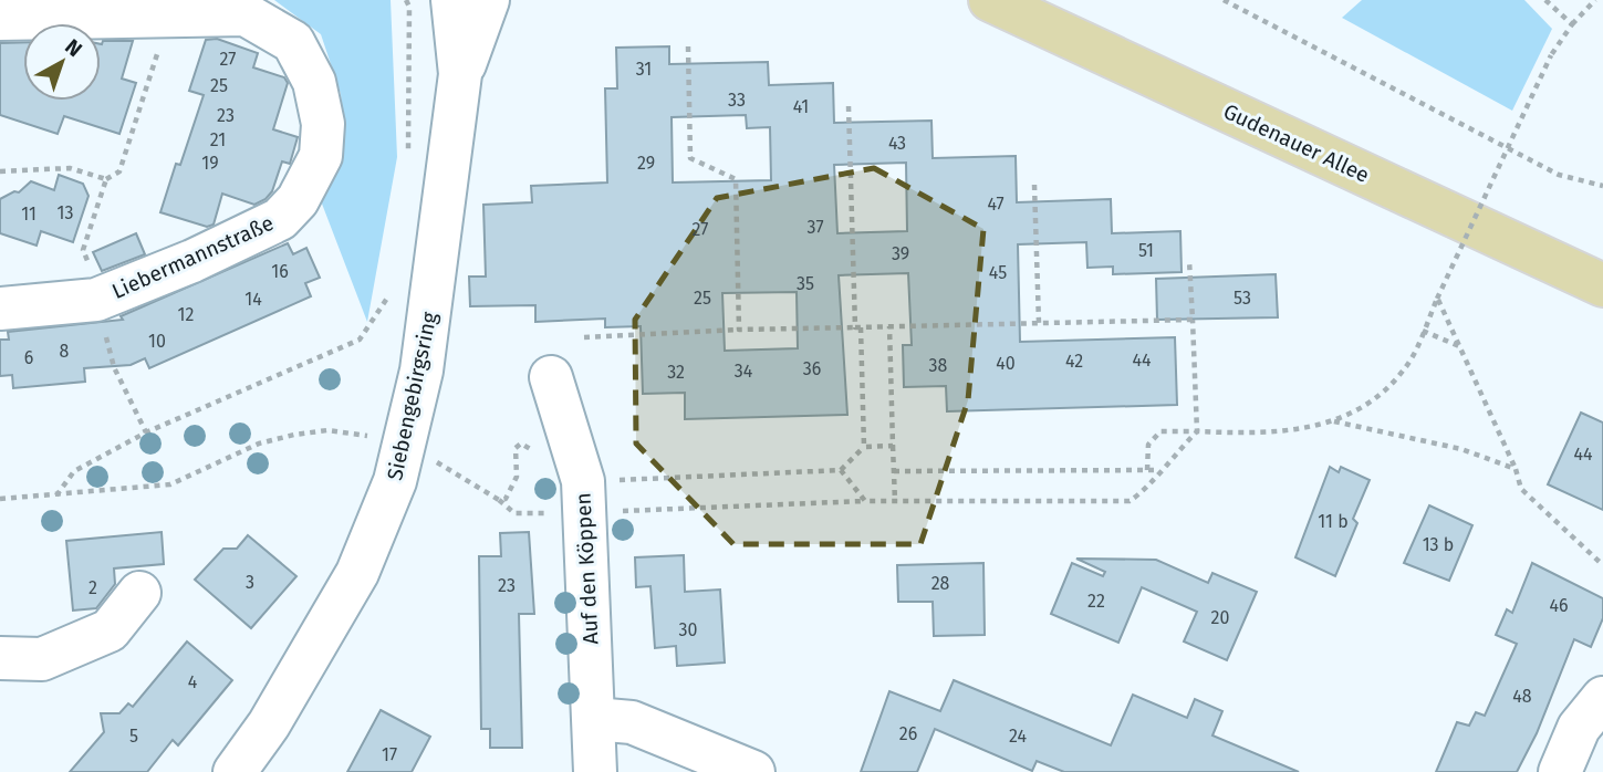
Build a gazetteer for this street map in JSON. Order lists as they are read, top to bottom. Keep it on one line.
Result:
{"streets":{"main road":["Gudenauer Allee"],"street":["Liebermannstraße","Siebengebirgsring","Auf den Köppen"]},"house_numbers":["27","31","25","33","41","23","21","43","19","29","47","13","11","37","27","51","39","16","45","35","25","53","14","12","10","8","6","44","42","40","38","36","34","32","44","11 b","13 b","3","28","23","2","22","46","20","30","4","48","26","5","24","17"],"north":"top right"}
